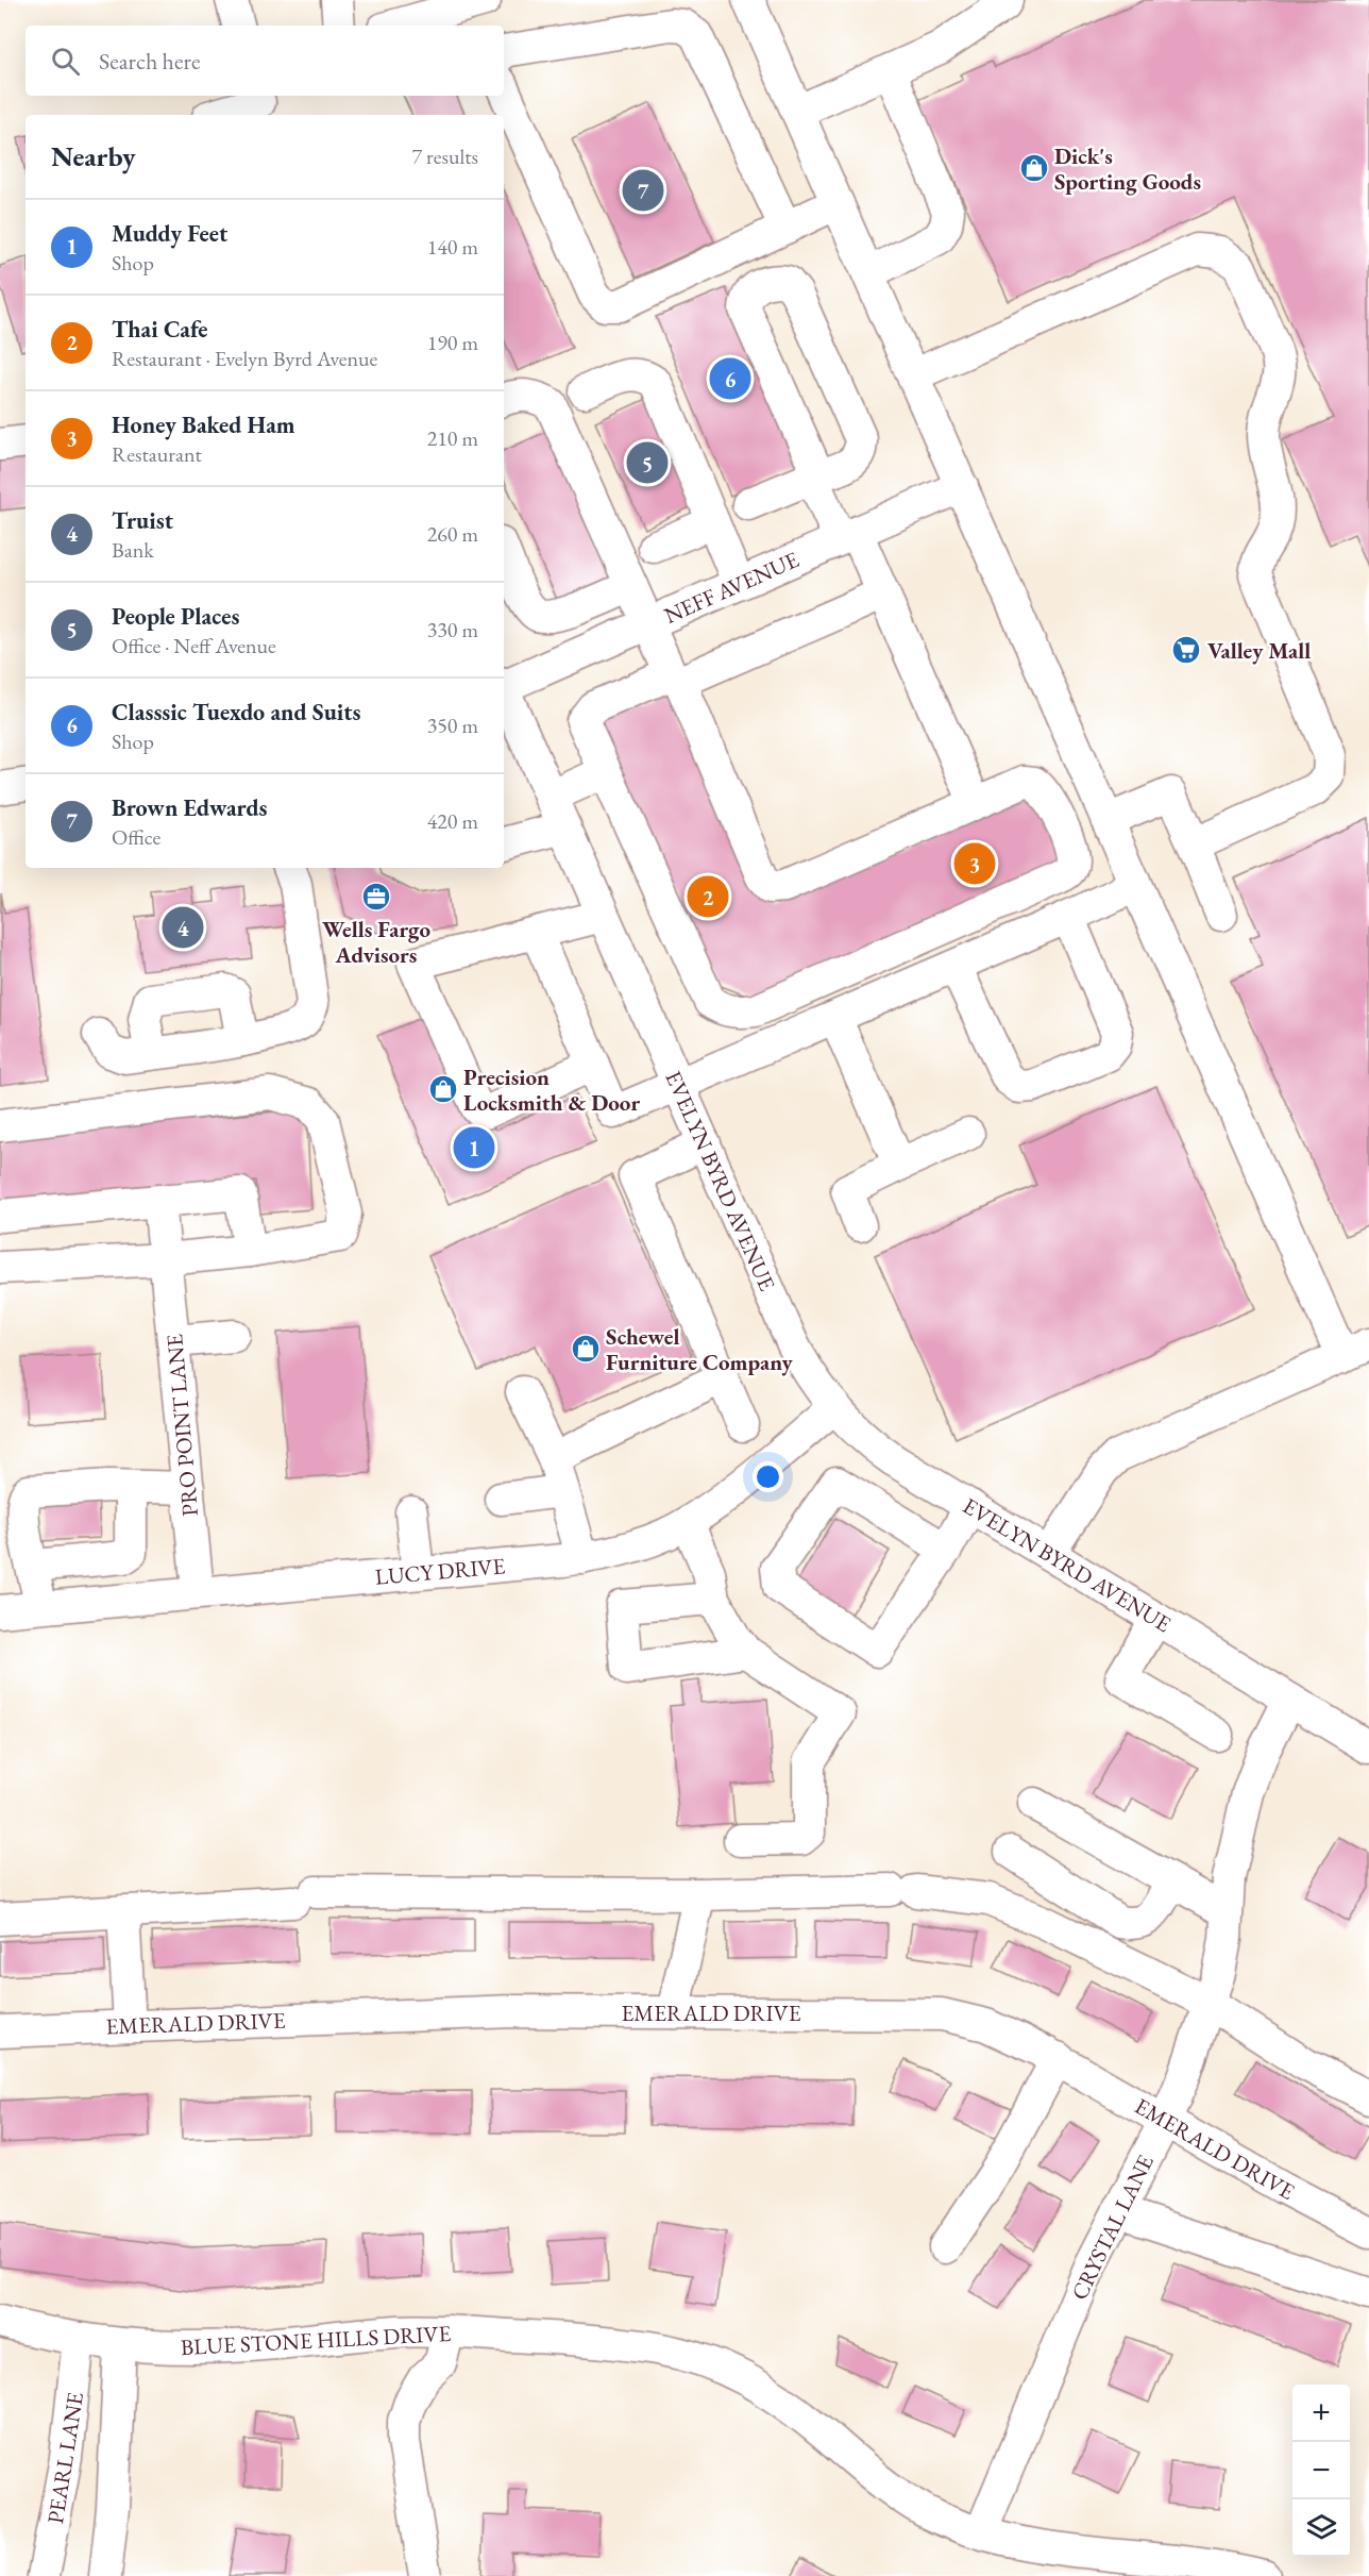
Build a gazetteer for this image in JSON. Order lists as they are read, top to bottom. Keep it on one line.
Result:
{"streets":{"street":["NEFF AVENUE","EVELYN BYRD AVENUE","PRO POINT LANE","LUCY DRIVE","EMERALD DRIVE","CRYSTAL LANE","BLUE STONE HILLS DRIVE","PEARL LANE"]},"crossings":[["EVELYN BYRD AVENUE","LUCY DRIVE"],["EVELYN BYRD AVENUE","CRYSTAL LANE"],["PRO POINT LANE","LUCY DRIVE"],["EMERALD DRIVE","CRYSTAL LANE"],["CRYSTAL LANE","BLUE STONE HILLS DRIVE"],["BLUE STONE HILLS DRIVE","PEARL LANE"]],"places":{"shop":["Dick's Sporting Goods","Precision Locksmith & Door","Schewel Furniture Company"],"supermarket":["Valley Mall"],"office":["Wells Fargo Advisors"]},"page":{"search":"Search here","heading":["Nearby","7 results"],"pins":["7","6","5","3","2","4","1"],"list":[{"mark":"1","name":"Muddy Feet","note":"Shop","value":"140 m"},{"mark":"2","name":"Thai Cafe","note":"Restaurant · Evelyn Byrd Avenue","value":"190 m"},{"mark":"3","name":"Honey Baked Ham","note":"Restaurant","value":"210 m"},{"mark":"4","name":"Truist","note":"Bank","value":"260 m"},{"mark":"5","name":"People Places","note":"Office · Neff Avenue","value":"330 m"},{"mark":"6","name":"Classsic Tuexdo and Suits","note":"Shop","value":"350 m"},{"mark":"7","name":"Brown Edwards","note":"Office","value":"420 m"}],"map_buttons":["+","−"]}}
